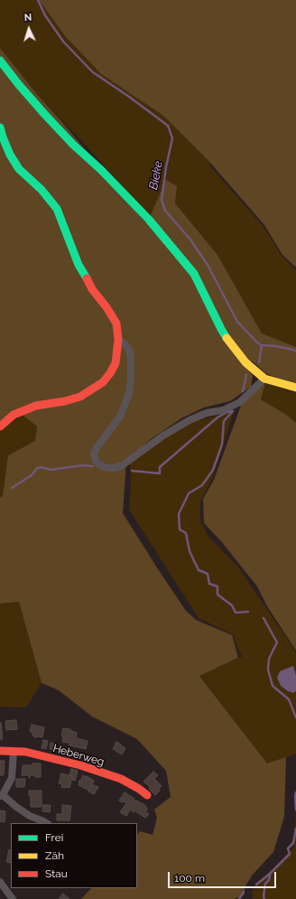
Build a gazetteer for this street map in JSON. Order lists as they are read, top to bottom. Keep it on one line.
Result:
{"streets":{"street":["Heberweg"]},"water":["Bieke"],"legend":["Frei","Zäh","Stau"],"scale_bar":"100 m","north":"top"}
